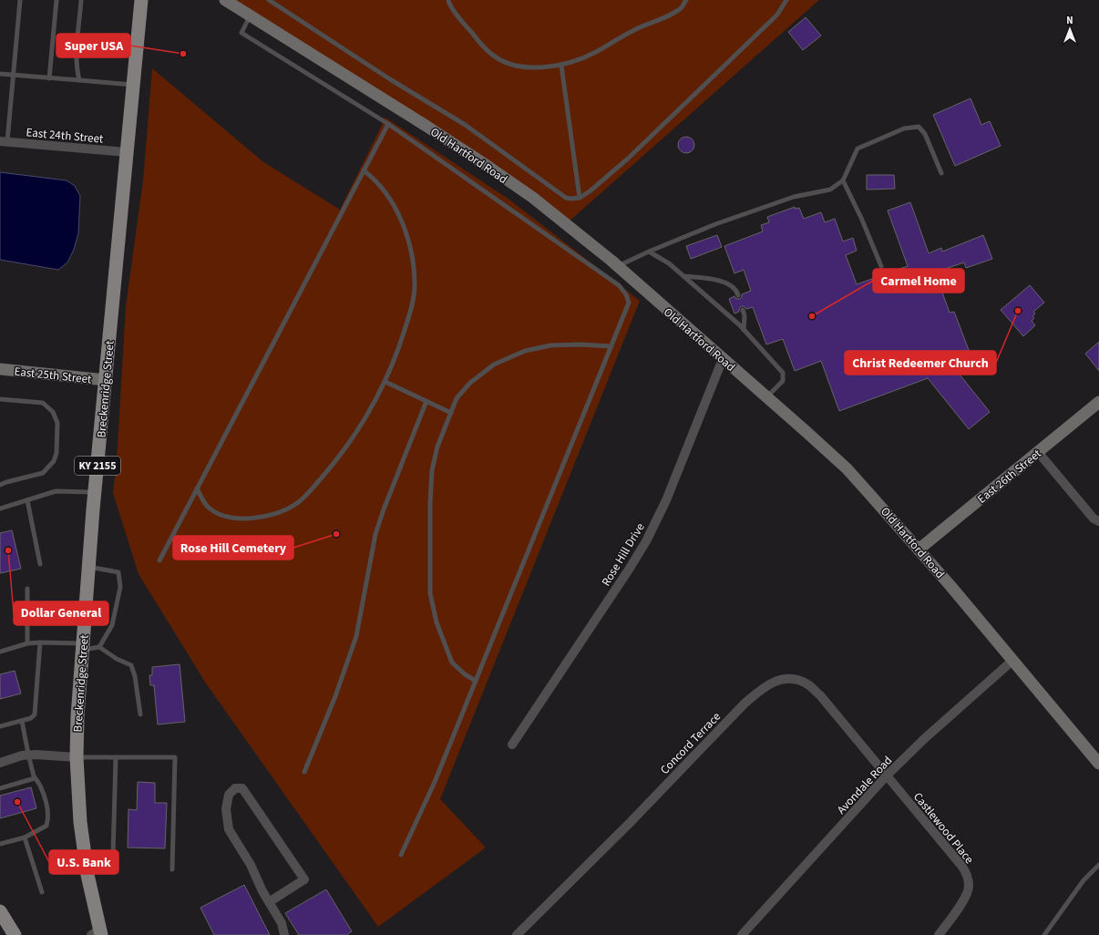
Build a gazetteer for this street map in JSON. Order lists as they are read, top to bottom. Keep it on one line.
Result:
{"streets":{"main road":["Old Hartford Road","East 25th Street","Breckenridge Street","KY 2155","East 26th Street"],"street":["East 24th Street","Rose Hill Drive","Concord Terrace","Avondale Road","Castlewood Place"]},"crossings":[["East 24th Street","Breckenridge Street"],["Old Hartford Road","East 26th Street"],["Old Hartford Road","Rose Hill Drive"],["Old Hartford Road","Avondale Road"],["East 25th Street","Breckenridge Street"],["Concord Terrace","Avondale Road"],["Concord Terrace","Castlewood Place"],["Avondale Road","Castlewood Place"]],"places":["Super USA","Christ Redeemer Church","Carmel Home","Rose Hill Cemetery","Dollar General","U.S. Bank"],"north":"top"}
